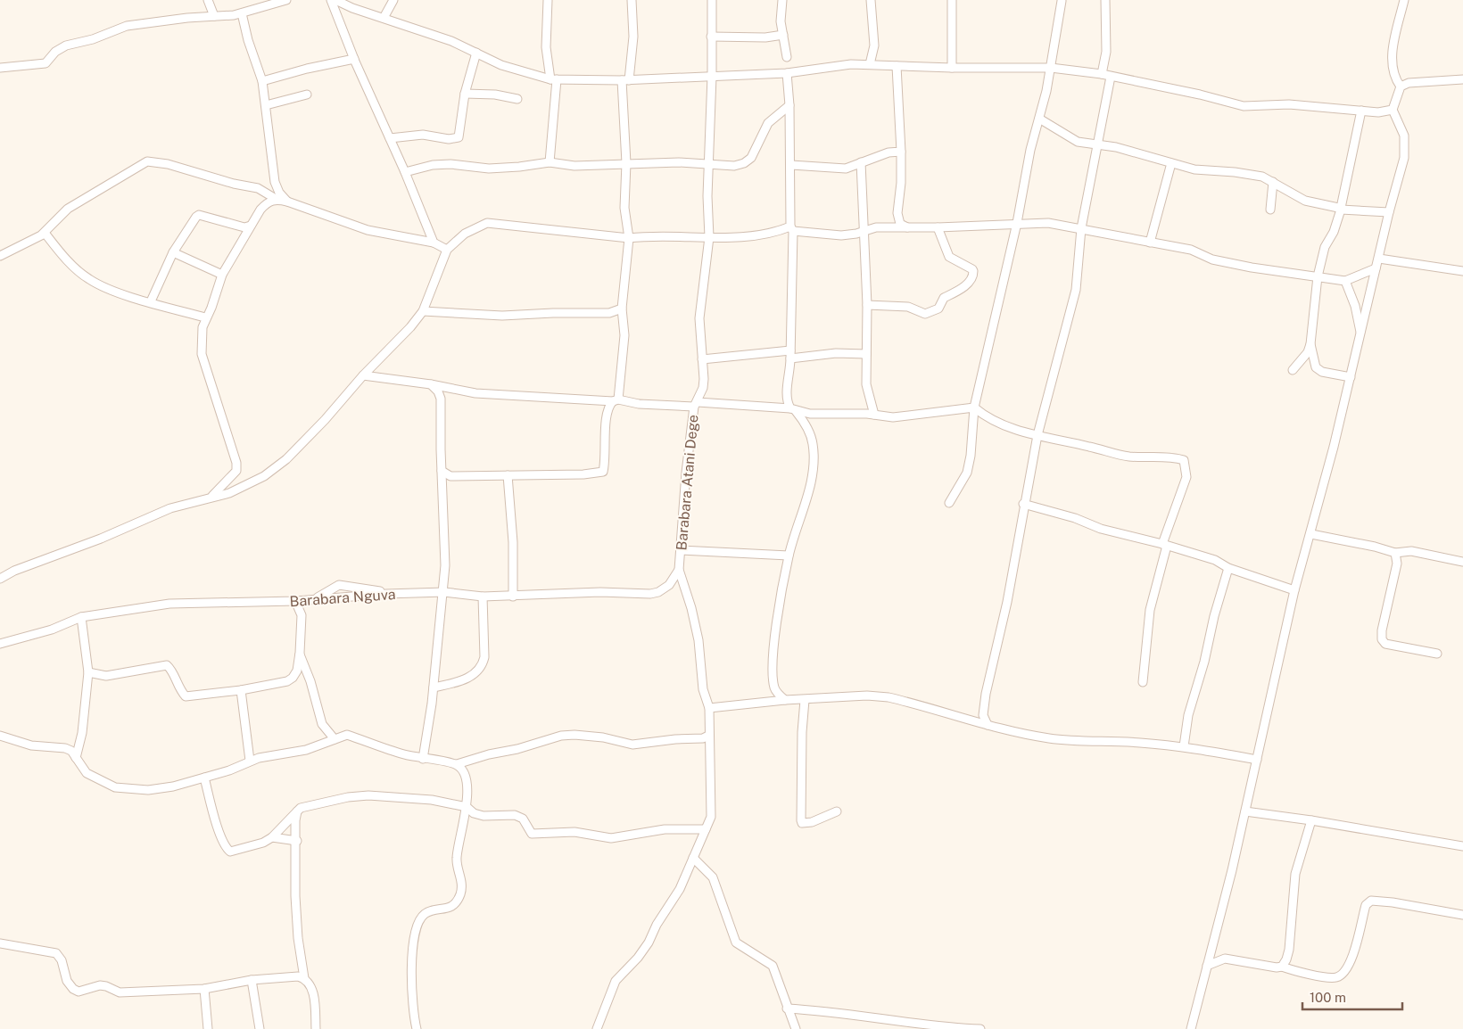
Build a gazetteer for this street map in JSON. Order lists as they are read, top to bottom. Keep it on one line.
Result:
{"streets":{"street":["Barabara Atani Dege","Barabara Nguva"]},"crossings":[["Barabara Atani Dege","Barabara Nguva"]],"scale_bar":"100 m"}
